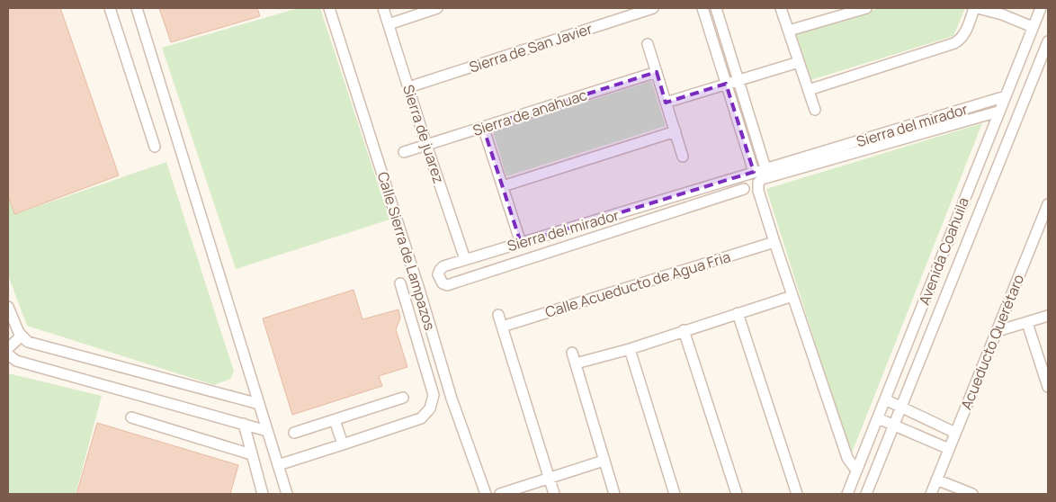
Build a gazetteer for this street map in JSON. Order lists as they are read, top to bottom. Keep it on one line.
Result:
{"streets":{"street":["Sierra de San Javier","Sierra de anahuac","Sierra del mirador","Sierra de juarez","Calle Sierra de Lampazos","Avenida Coahuila","Calle Acueducto de Agua Fria","Acueducto Querétaro"]},"crossings":[["Sierra de San Javier","Sierra de juarez"],["Sierra de anahuac","Sierra de juarez"],["Sierra del mirador","Sierra de juarez"],["Sierra del mirador","Avenida Coahuila"],["Sierra del mirador","Calle Acueducto de Agua Fria"]]}
